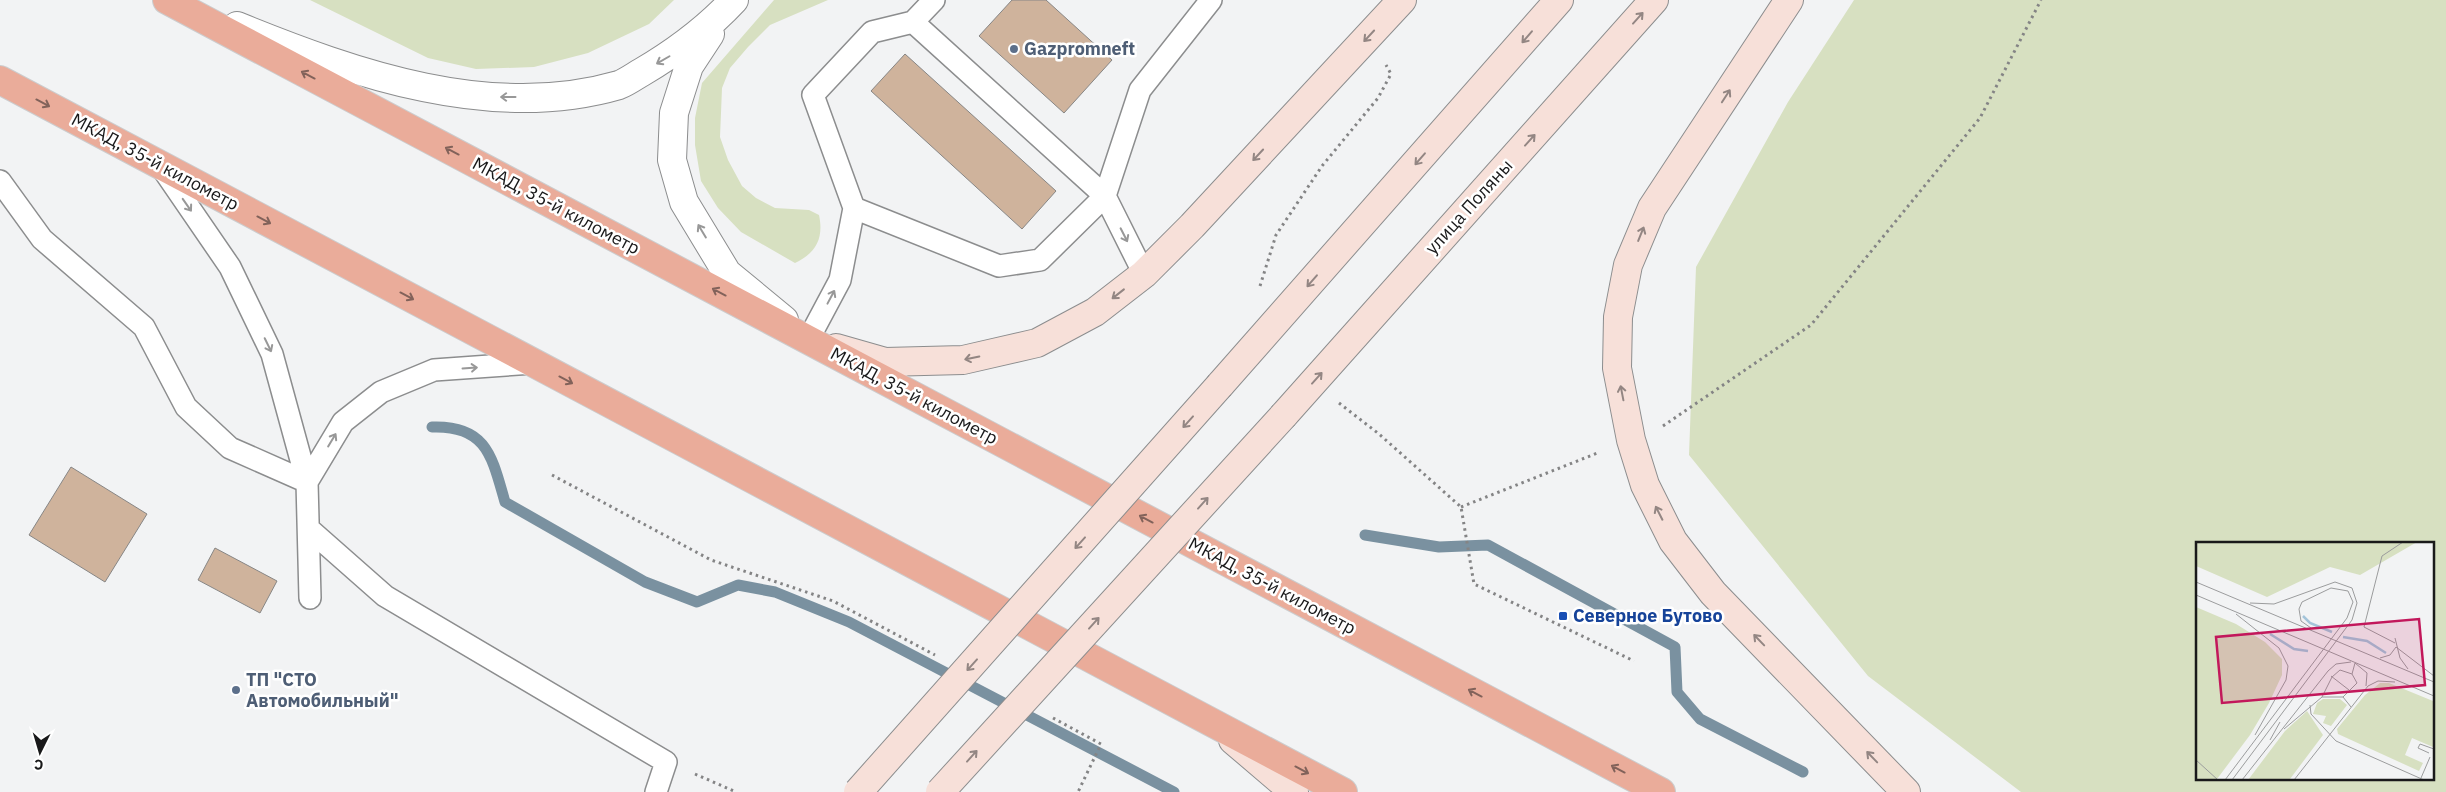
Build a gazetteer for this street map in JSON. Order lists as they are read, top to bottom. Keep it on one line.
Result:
{"streets":{"highway":["МКАД, 35-й километр"],"main road":["улица Поляны"]},"places":{"other":["Gazpromneft","ТП \"СТО Автомобильный\""],"transit":["Северное Бутово"]},"north":"bottom"}
